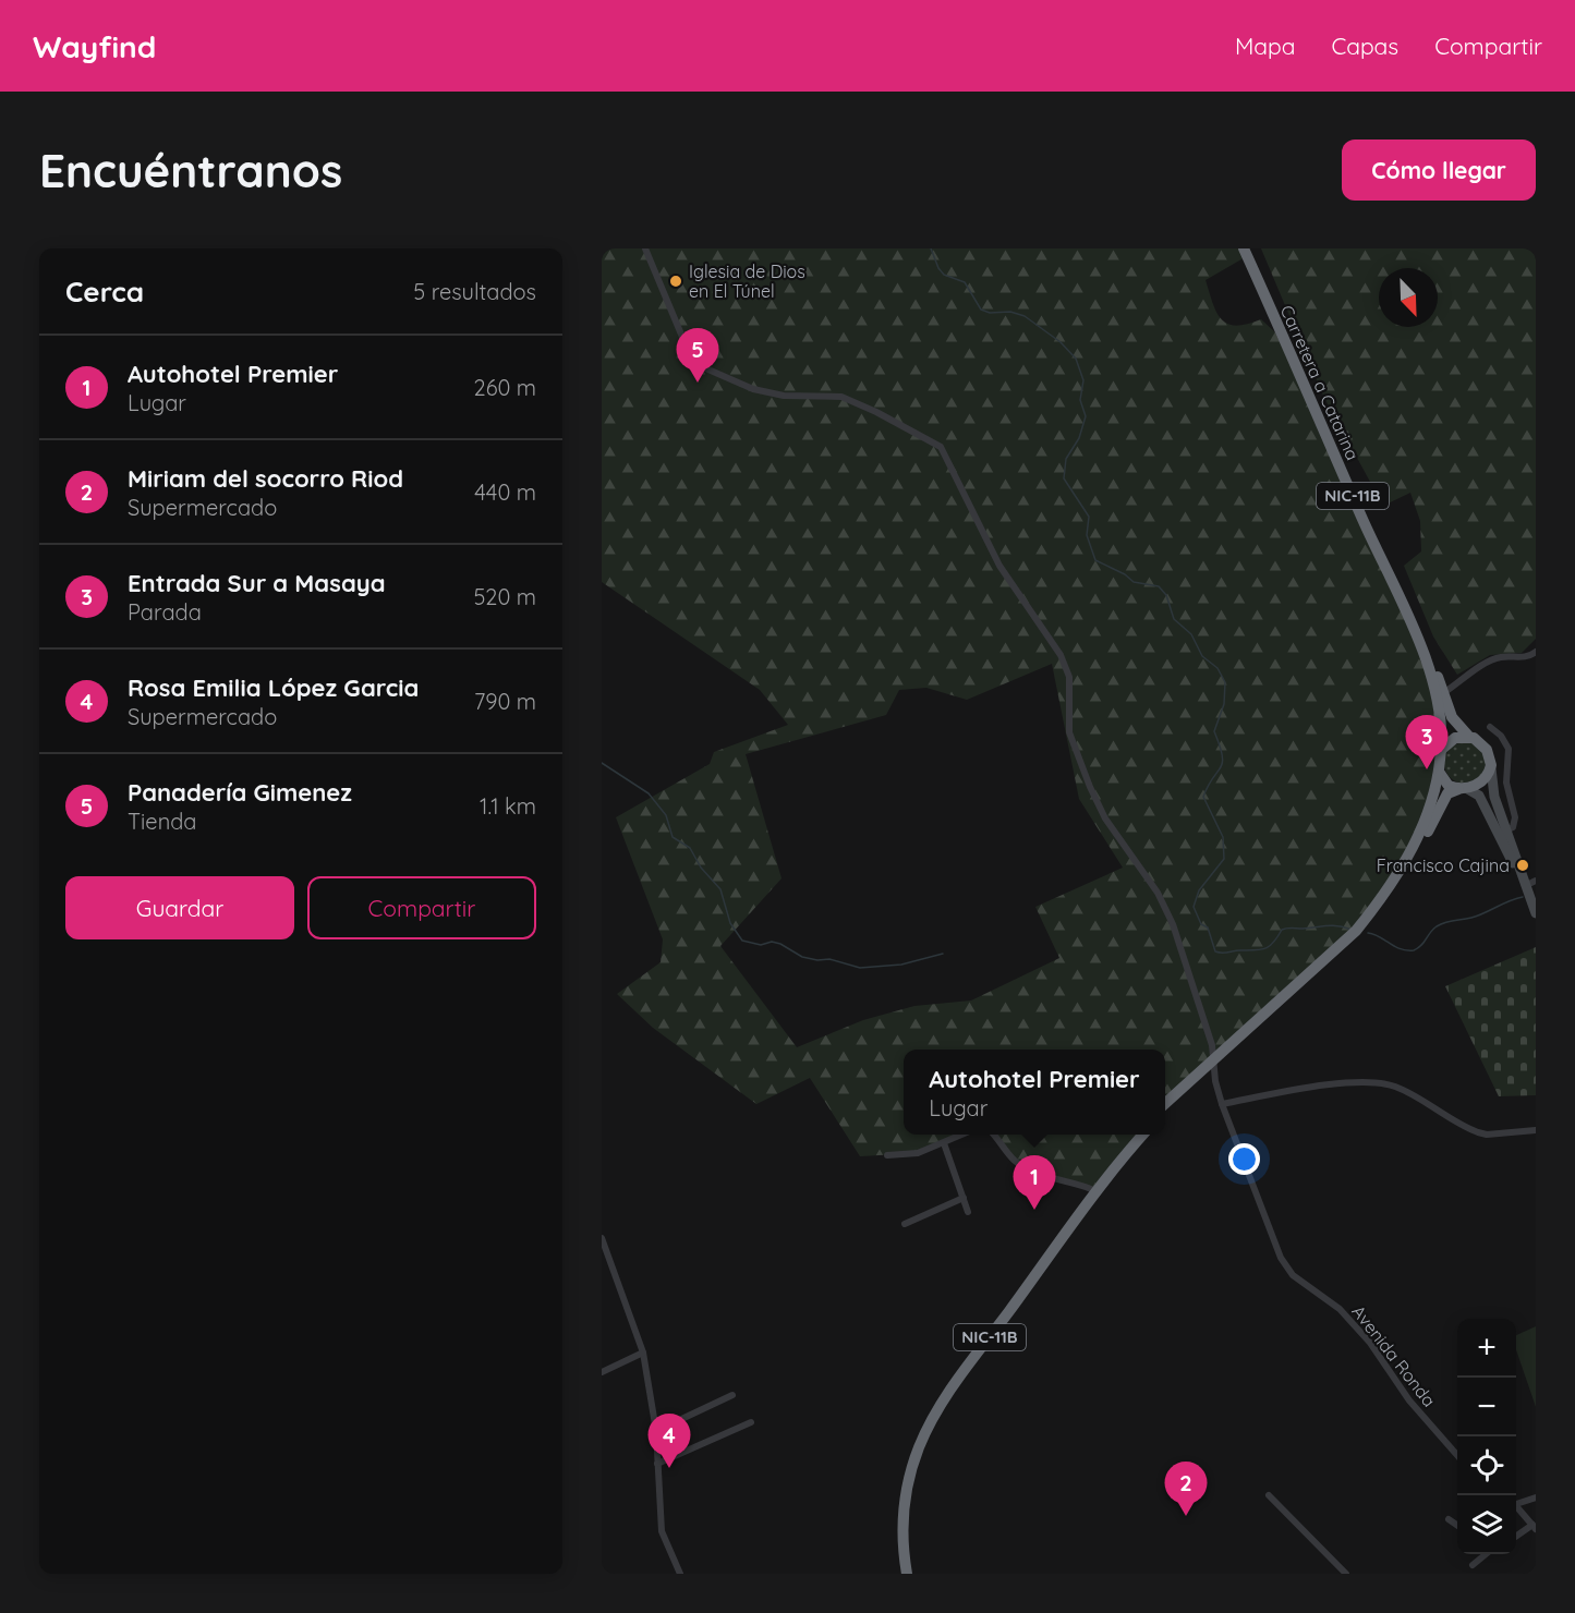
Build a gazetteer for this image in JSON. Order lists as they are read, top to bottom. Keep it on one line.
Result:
{"streets":{"highway":["Carretera a Catarina","NIC-11B"],"street":["Avenida Ronda"]},"crossings":[["Carretera a Catarina","NIC-11B"],["NIC-11B","Avenida Ronda"]],"places":["Iglesia de Dios en El Túnel","Francisco Cajina"],"north":"bottom right","page":{"header":"Wayfind","nav":["Mapa","Capas","Compartir"],"buttons":["Cómo llegar",["Guardar","Compartir"]],"title":"Encuéntranos","heading":["Cerca","5 resultados"],"pins":["5","3","1","4","2"],"list":[{"mark":"1","name":"Autohotel Premier","note":"Lugar","value":"260 m"},{"mark":"2","name":"Miriam del socorro Riod","note":"Supermercado","value":"440 m"},{"mark":"3","name":"Entrada Sur a Masaya","note":"Parada","value":"520 m"},{"mark":"4","name":"Rosa Emilia López Garcia","note":"Supermercado","value":"790 m"},{"mark":"5","name":"Panadería Gimenez","note":"Tienda","value":"1.1 km"}],"popup":["Autohotel Premier","Lugar"],"map_buttons":["+","−"]}}
